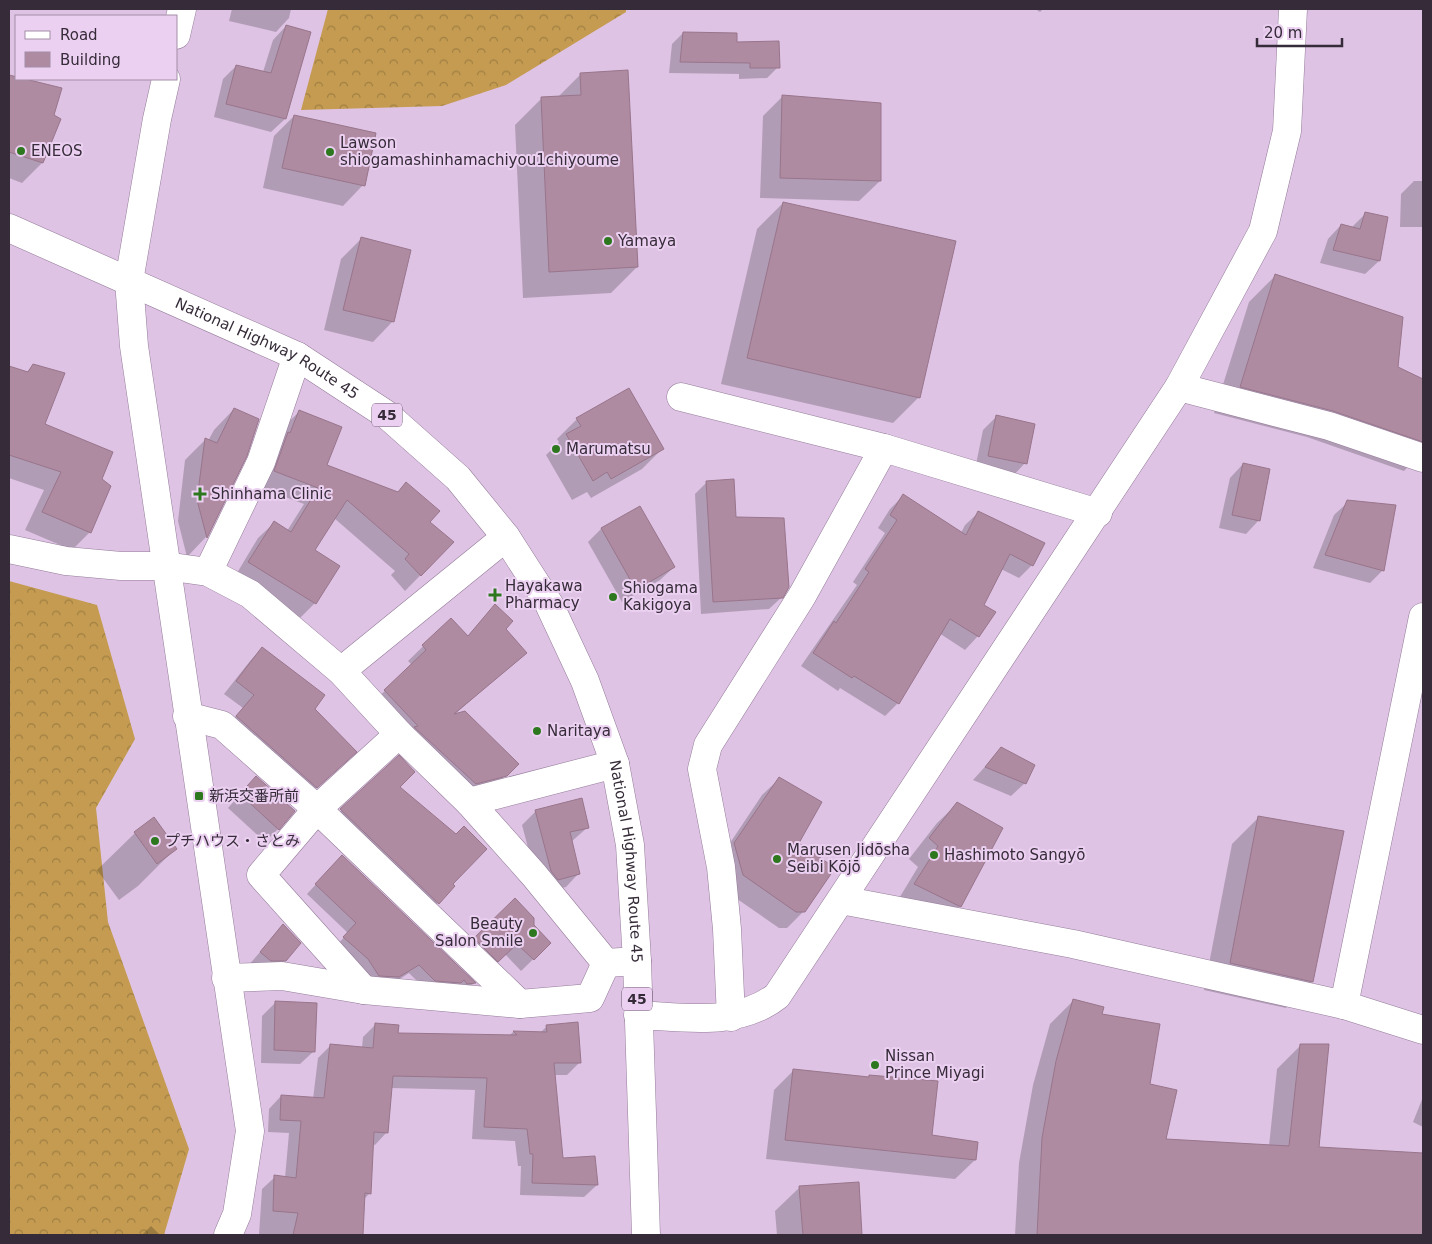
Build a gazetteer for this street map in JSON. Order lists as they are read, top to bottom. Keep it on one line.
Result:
{"streets":{"main road":["National Highway Route 45","45"]},"places":{"other":["ENEOS","Lawson shiogamashinhamachiyou1chiyoume","Yamaya","Marumatsu","Shiogama Kakigoya","Naritaya","プチハウス・さとみ","Hashimoto Sangyō","Marusen Jidōsha Seibi Kōjō","Beauty Salon Smile","Nissan Prince Miyagi"],"health":["Shinhama Clinic","Hayakawa Pharmacy"],"transit":["新浜交番所前"]},"legend":["Road","Building"],"scale_bar":"20 m"}
